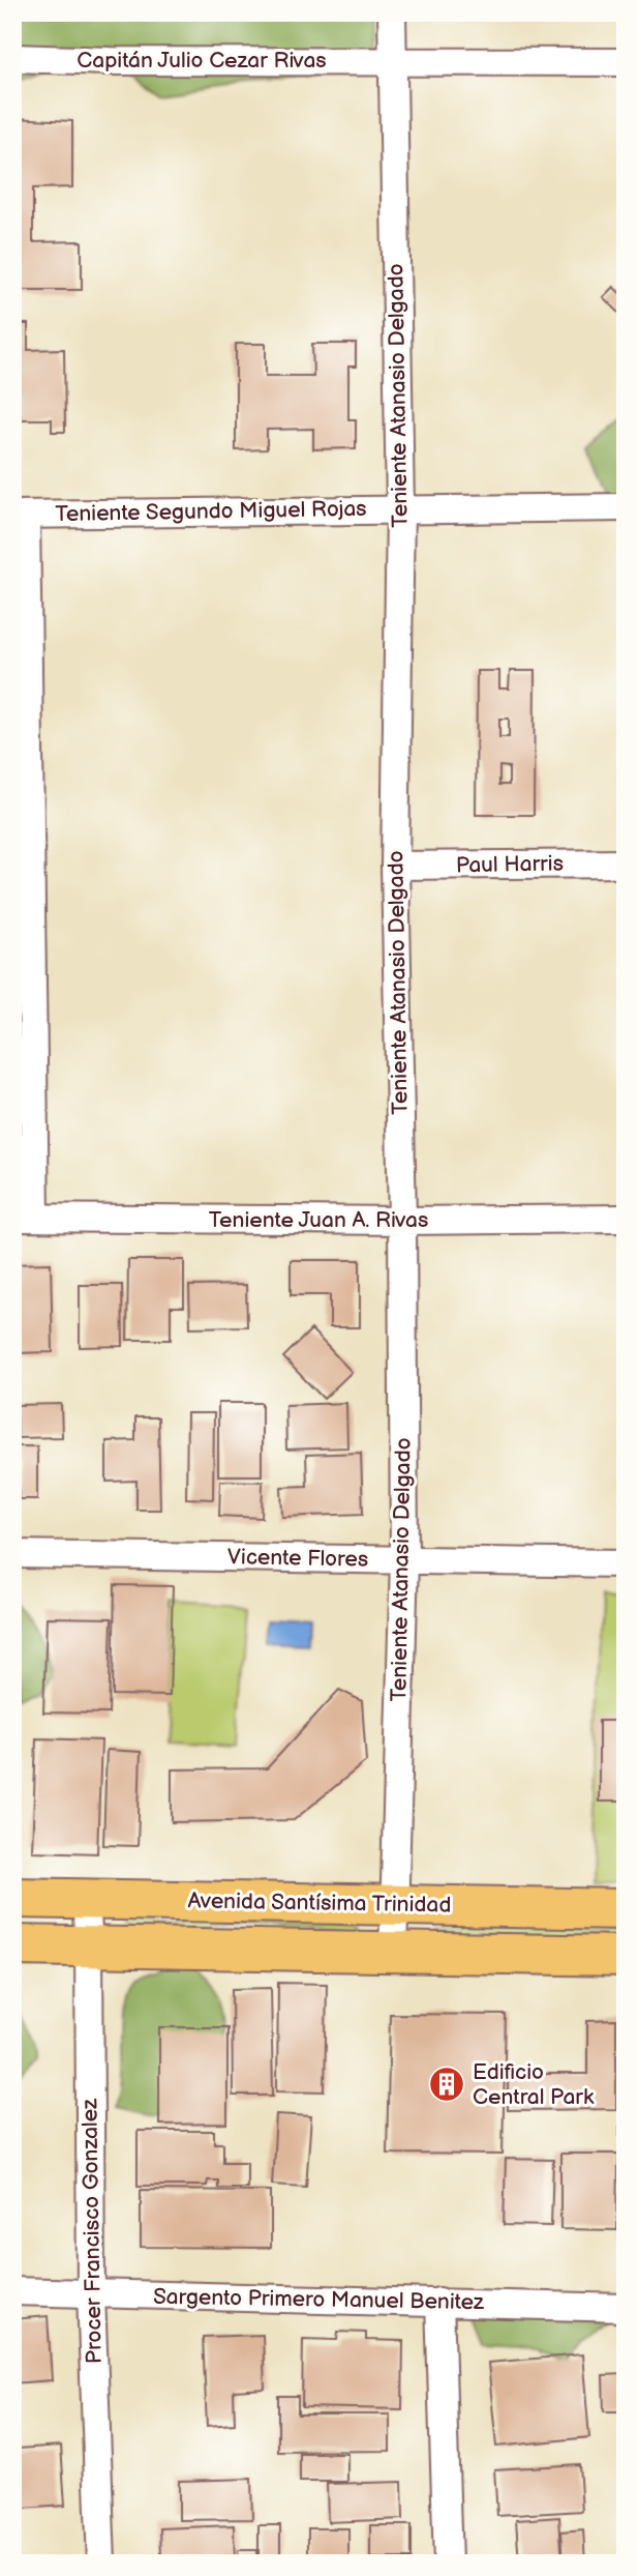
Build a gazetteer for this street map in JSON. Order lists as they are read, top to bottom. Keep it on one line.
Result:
{"streets":{"main road":["Avenida Santísima Trinidad"],"street":["Capitán Julio Cezar Rivas","Teniente Atanasio Delgado","Teniente Segundo Miguel Rojas","Paul Harris","Teniente Juan A. Rivas","Vicente Flores","Procer Francisco Gonzalez","Sargento Primero Manuel Benitez"]},"crossings":[["Capitán Julio Cezar Rivas","Teniente Atanasio Delgado"],["Teniente Atanasio Delgado","Teniente Segundo Miguel Rojas"],["Teniente Atanasio Delgado","Paul Harris"],["Teniente Atanasio Delgado","Teniente Juan A. Rivas"],["Teniente Atanasio Delgado","Vicente Flores"],["Teniente Atanasio Delgado","Avenida Santísima Trinidad"],["Avenida Santísima Trinidad","Procer Francisco Gonzalez"],["Procer Francisco Gonzalez","Sargento Primero Manuel Benitez"]],"places":{"building":["Edificio Central Park"]}}
